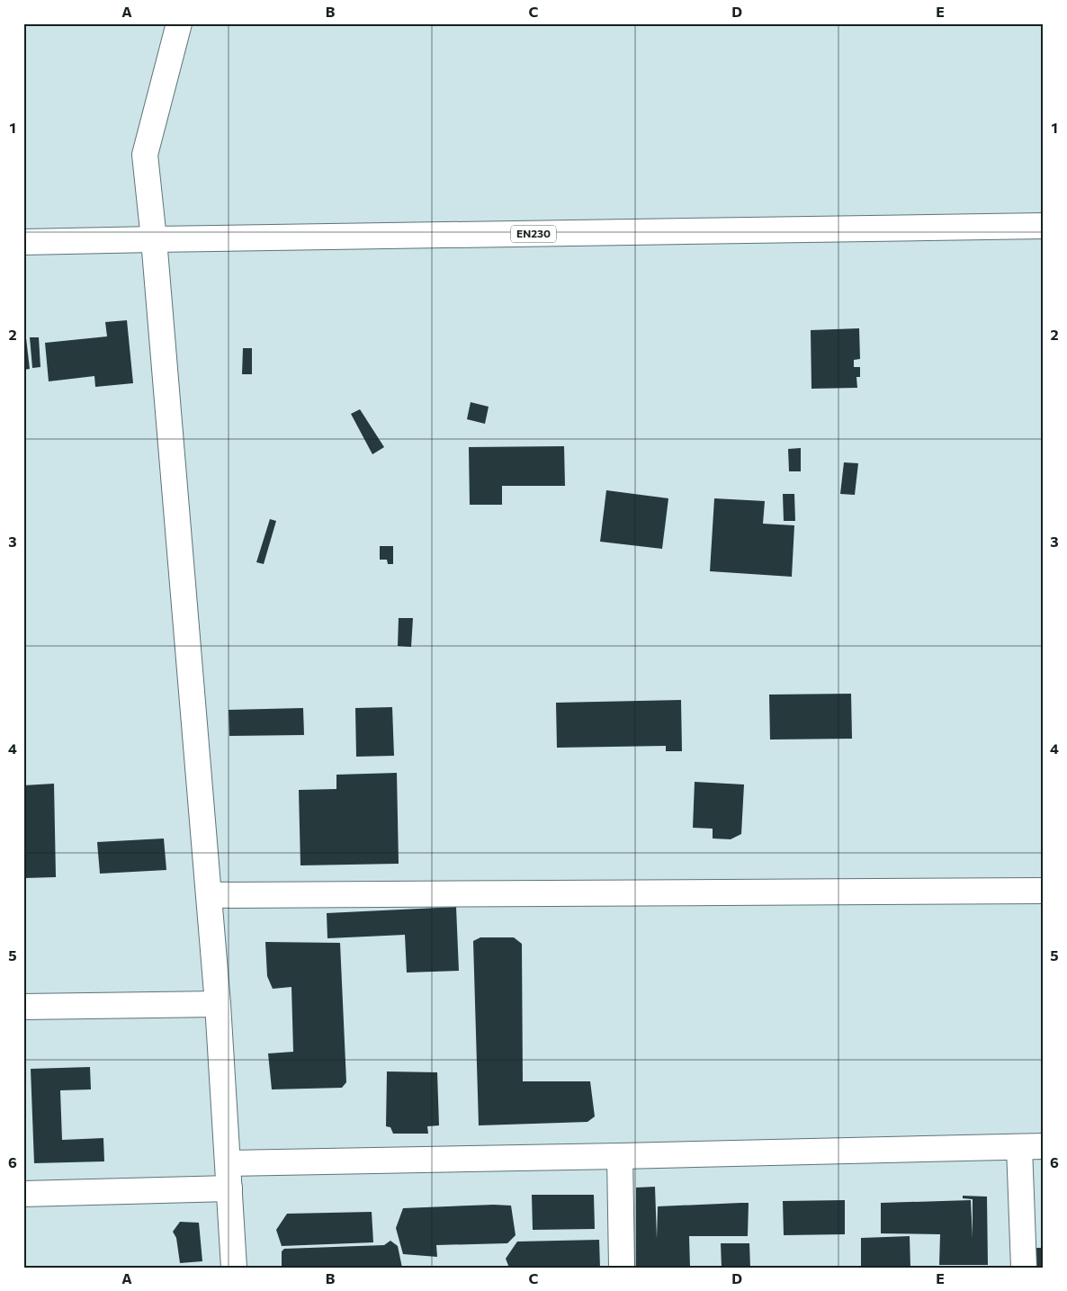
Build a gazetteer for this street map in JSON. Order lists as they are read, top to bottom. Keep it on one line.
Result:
{"streets":{"street":["EN230"]},"grid":{"columns":["A","B","C","D","E"],"rows":["1","2","3","4","5","6"]}}
